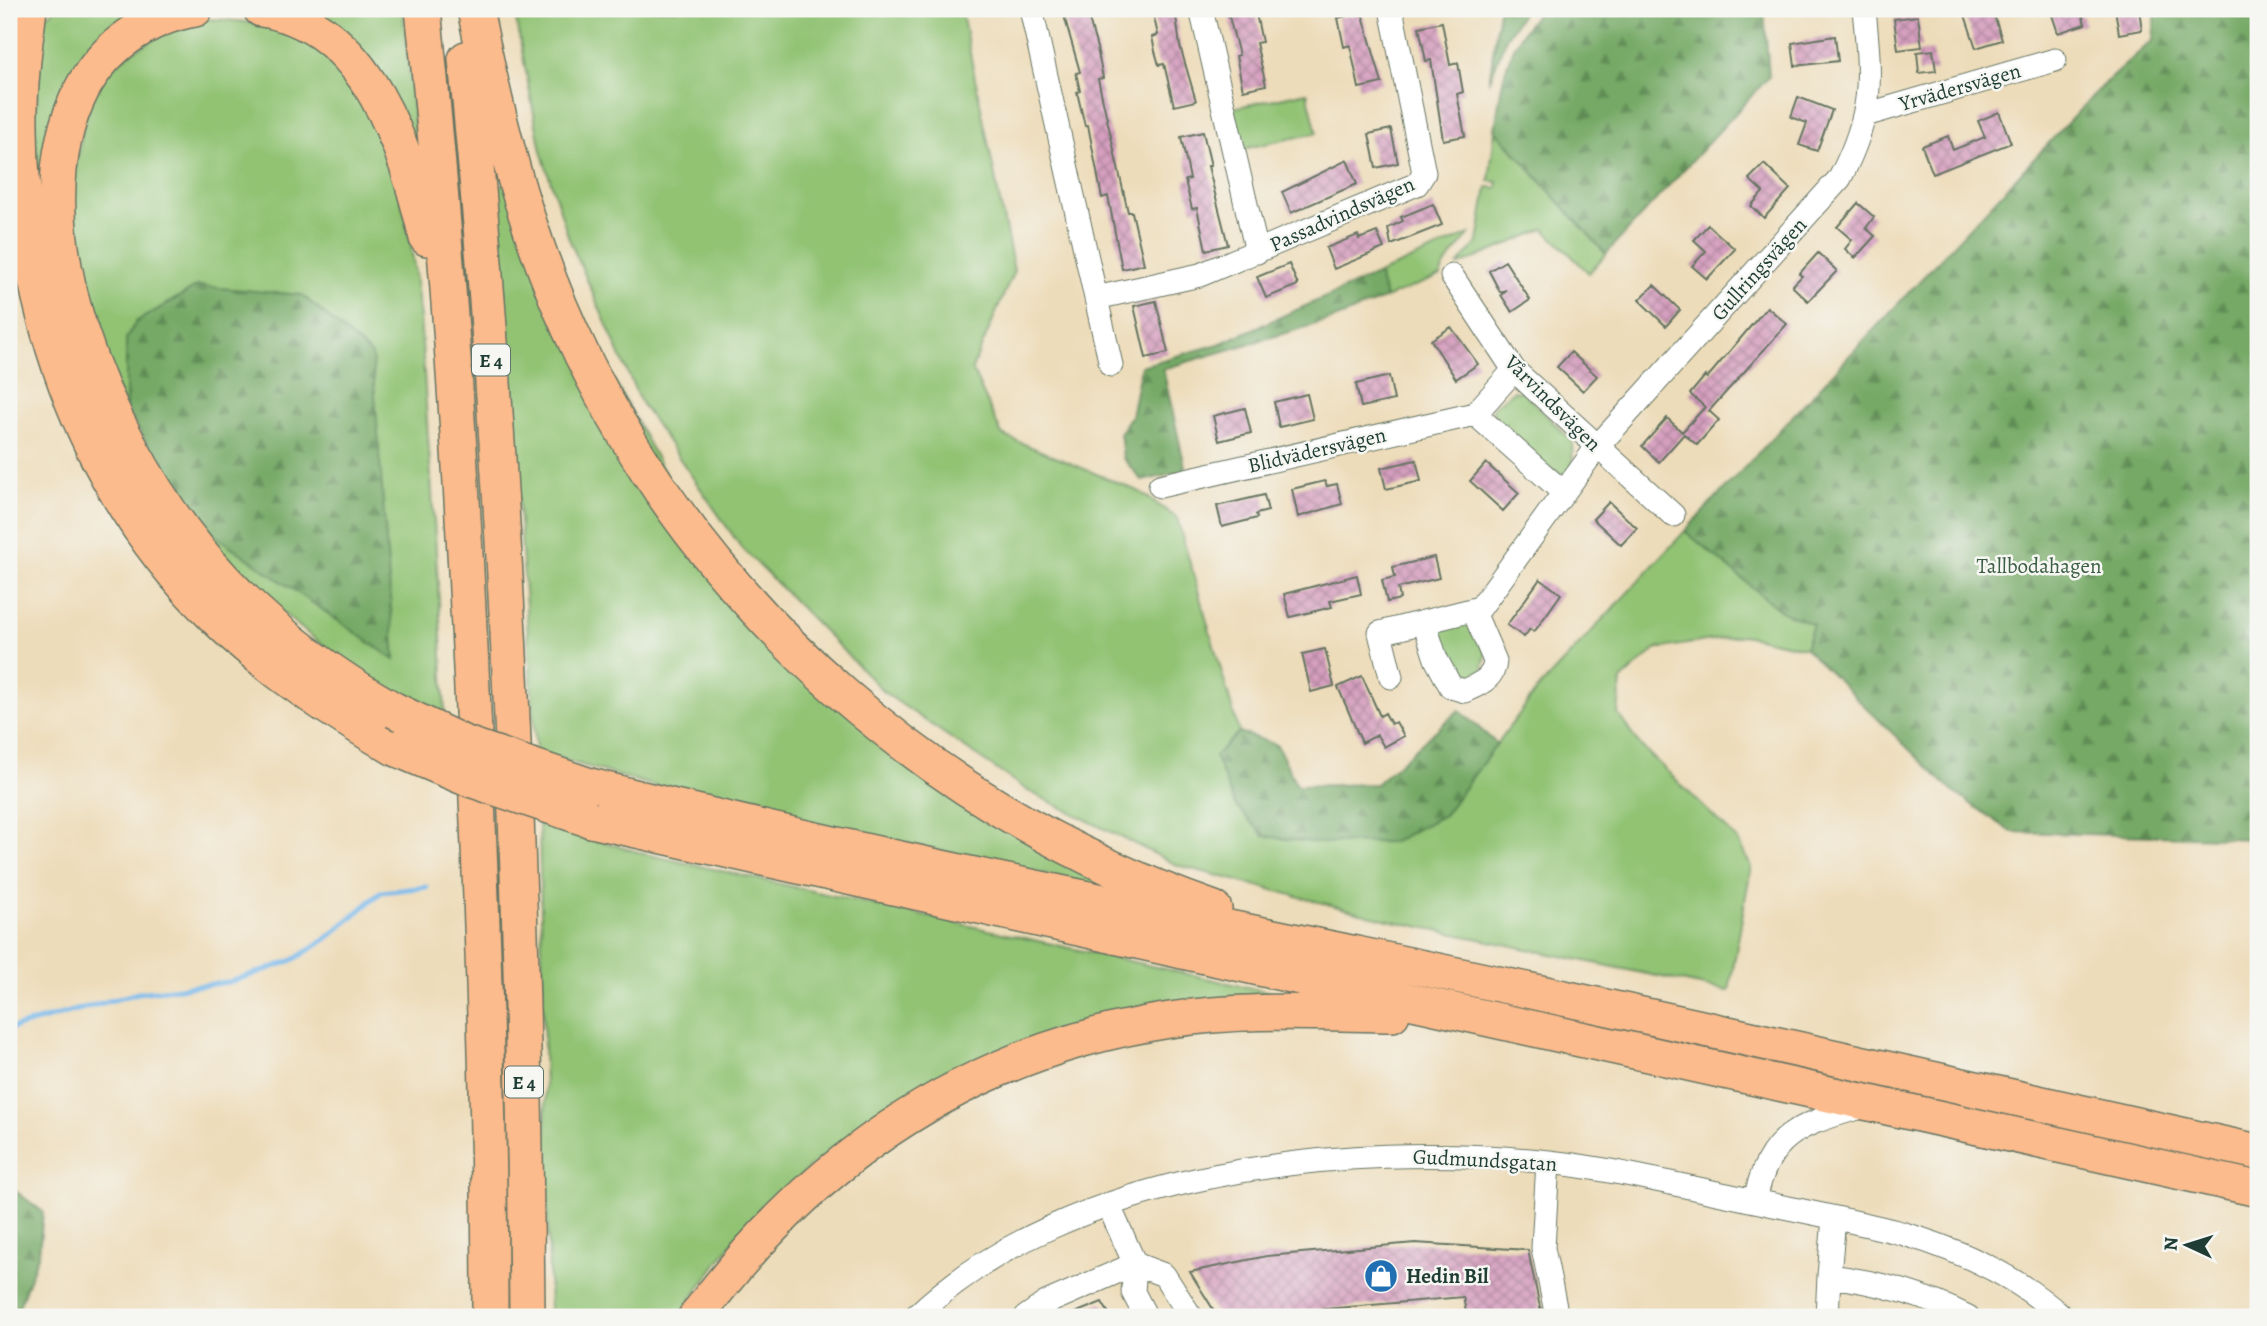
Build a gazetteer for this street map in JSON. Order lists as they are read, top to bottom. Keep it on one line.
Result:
{"streets":{"highway":["E 4"],"street":["Yrvädersvägen","Passadvindsvägen","Gullringsvägen","Vårvindsvägen","Blidvädersvägen","Gudmundsgatan"]},"crossings":[["Yrvädersvägen","Gullringsvägen"],["Gullringsvägen","Vårvindsvägen"]],"parks":["Tallbodahagen"],"places":{"shop":["Hedin Bil"]},"north":"left"}
